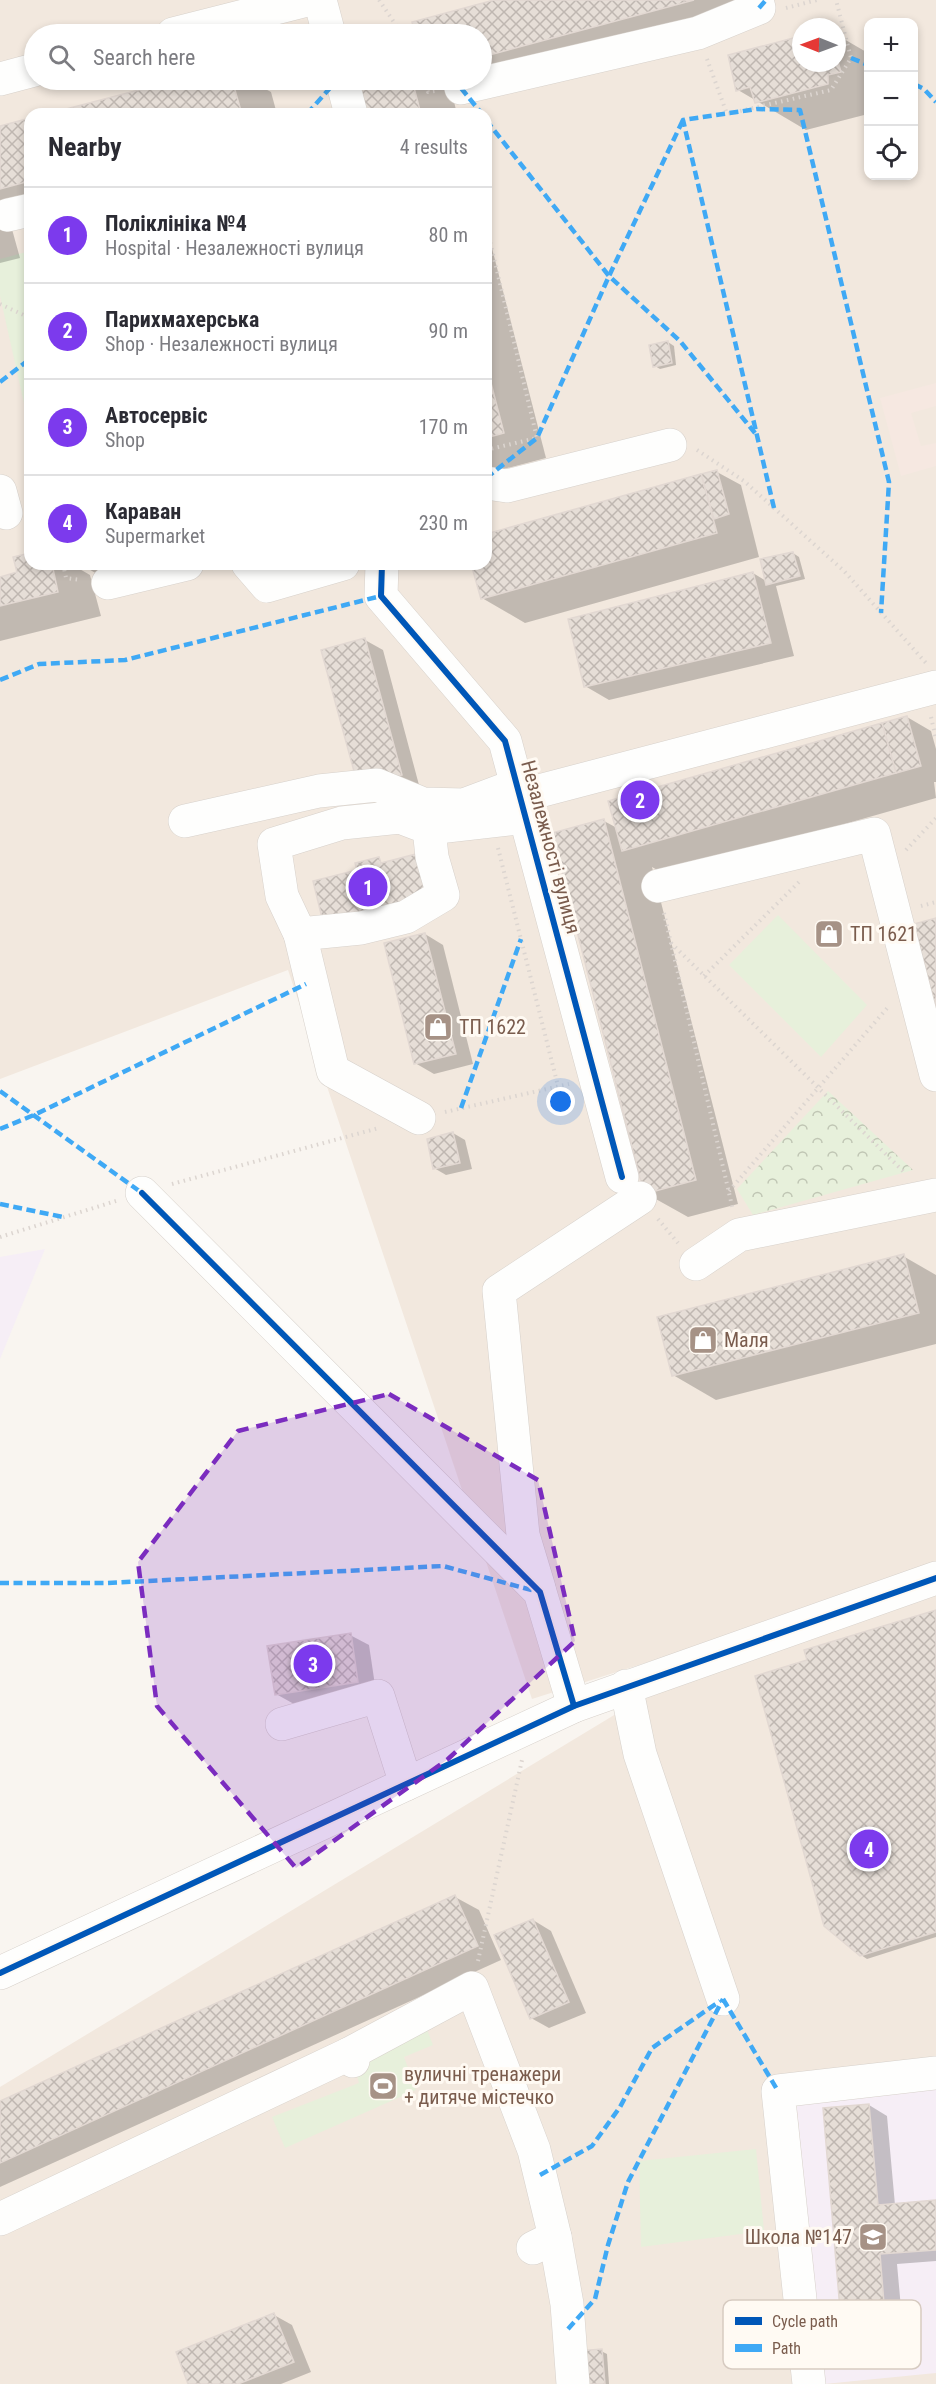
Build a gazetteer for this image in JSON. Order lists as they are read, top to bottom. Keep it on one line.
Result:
{"streets":{"street":["Незалежності вулиця"]},"places":{"shop":["ТП 1621","ТП 1622","Маля"],"sports":["вуличні тренажери + дитяче містечко"],"school or university":["Школа №147"]},"legend":["Cycle path","Path"],"north":"left","page":{"map_buttons":["+","−"],"search":"Search here","heading":["Nearby","4 results"],"list":[{"mark":"1","name":"Поліклініка №4","note":"Hospital · Незалежності вулиця","value":"80 m"},{"mark":"2","name":"Парихмахерська","note":"Shop · Незалежності вулиця","value":"90 m"},{"mark":"3","name":"Автосервіс","note":"Shop","value":"170 m"},{"mark":"4","name":"Караван","note":"Supermarket","value":"230 m"}],"pins":["2","1","3","4"]}}
